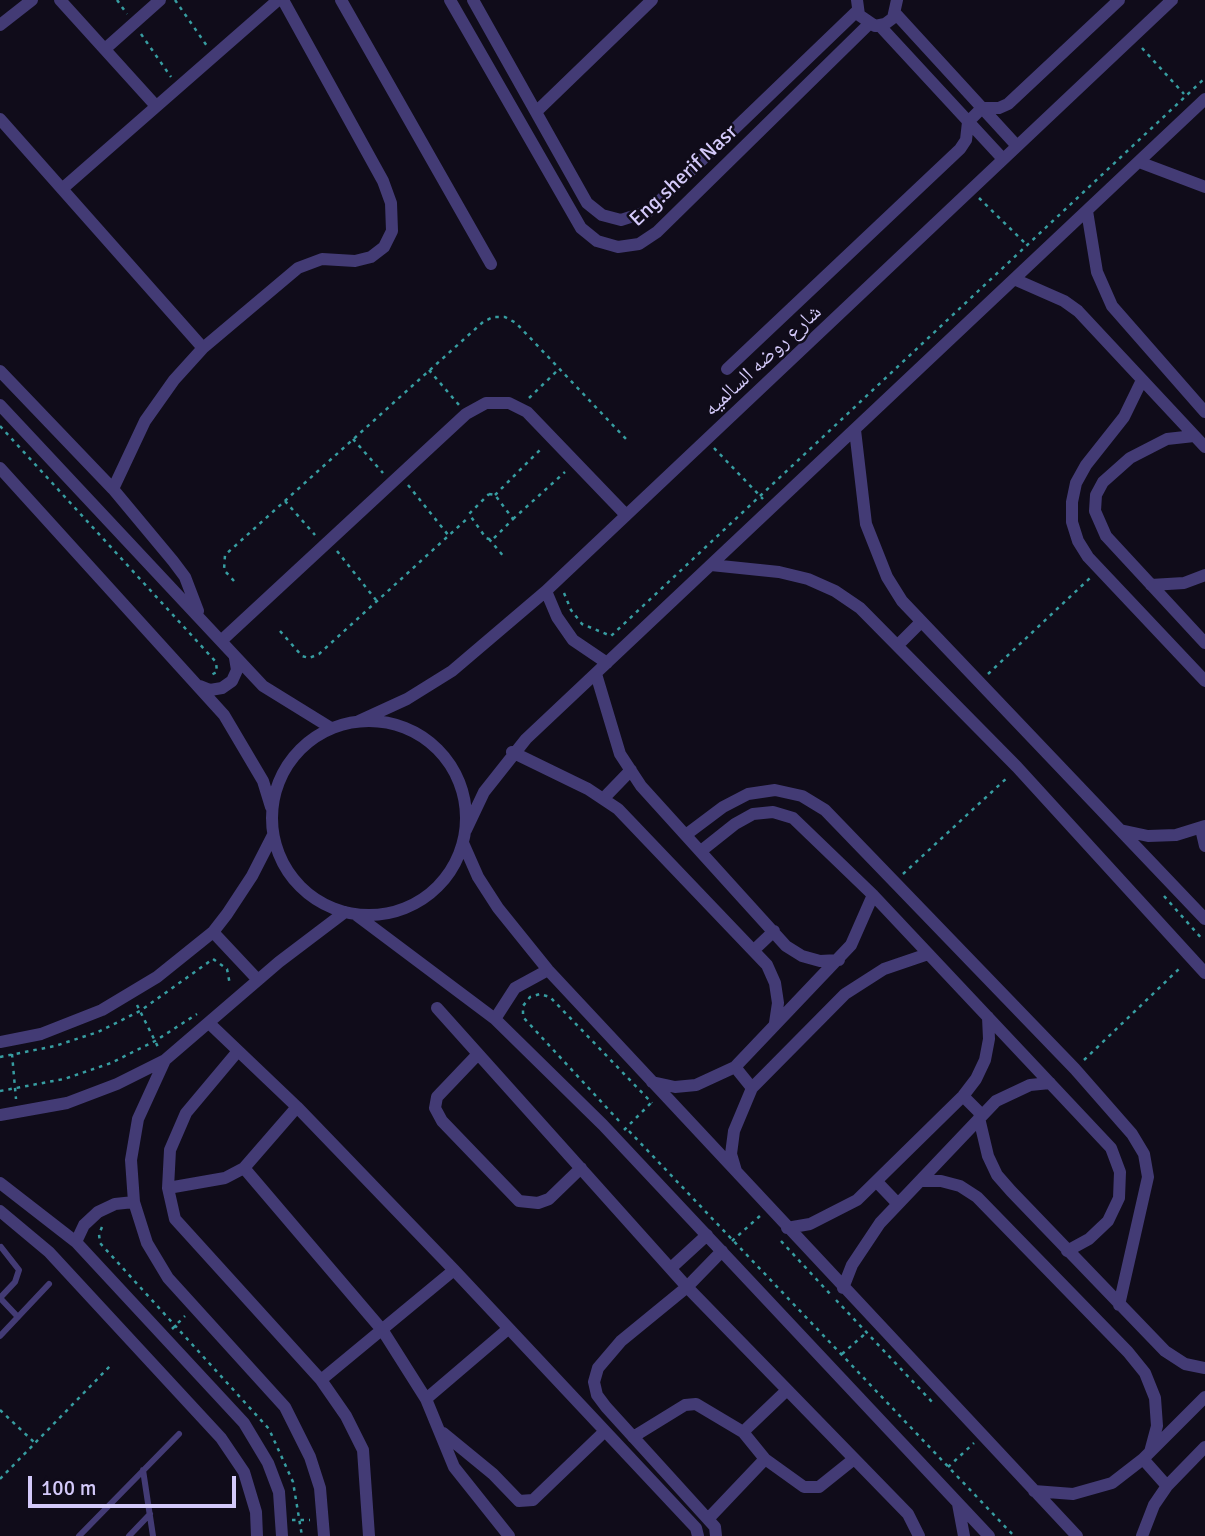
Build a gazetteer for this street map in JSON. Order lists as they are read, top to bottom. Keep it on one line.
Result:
{"streets":{"street":["Eng.sherif Nasr","شارع روضه السالميه"]},"scale_bar":"100 m"}
